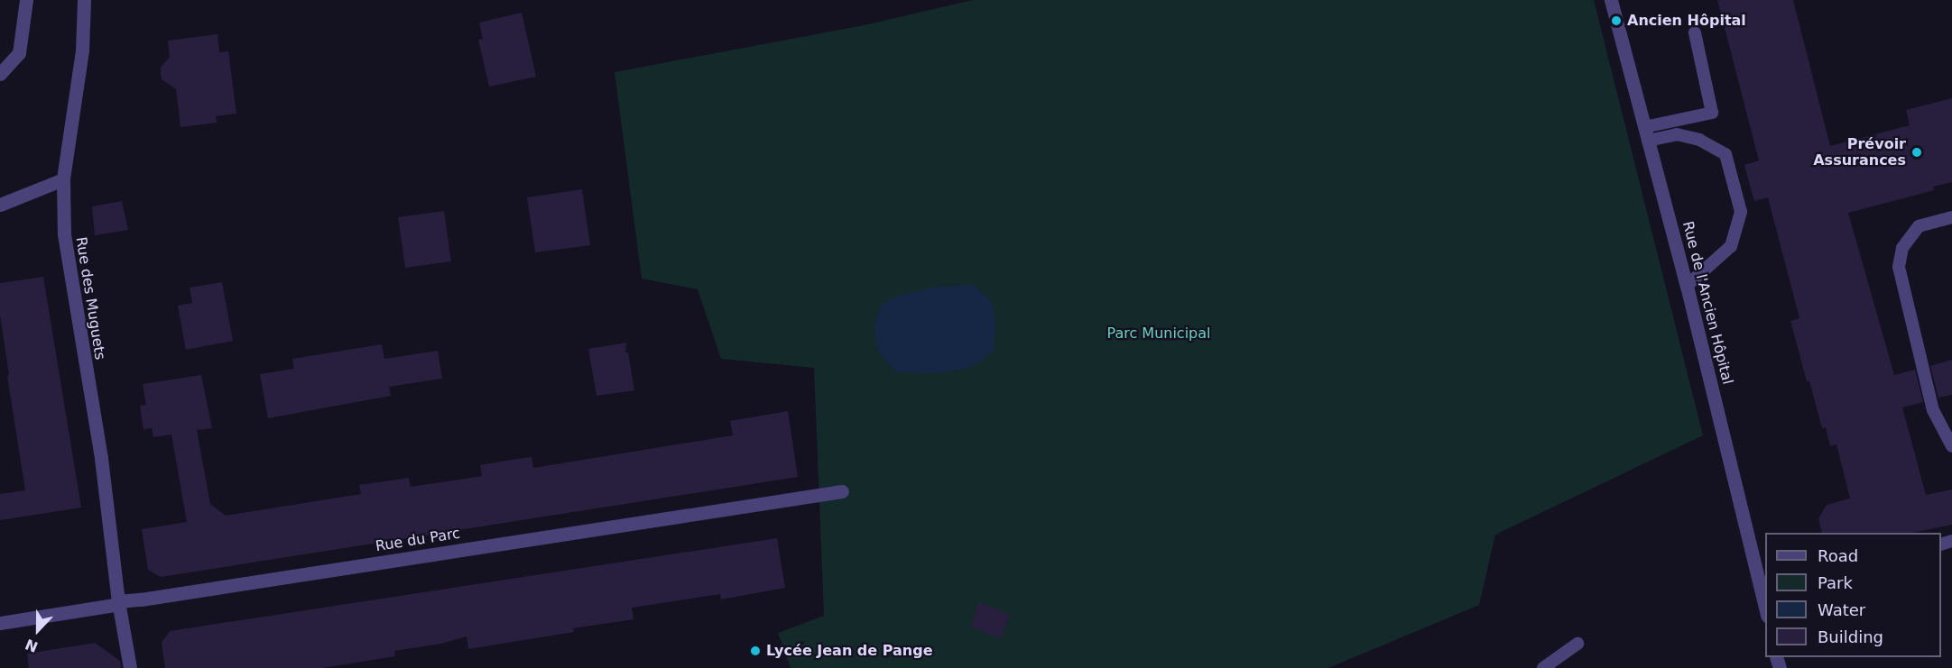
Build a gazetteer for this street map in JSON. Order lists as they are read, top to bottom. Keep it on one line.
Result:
{"streets":{"street":["Rue des Muguets","Rue de l'Ancien Hôpital","Rue du Parc"]},"crossings":[["Rue des Muguets","Rue du Parc"]],"parks":["Parc Municipal"],"places":["Ancien Hôpital","Prévoir Assurances","Lycée Jean de Pange"],"legend":["Road","Park","Water","Building"],"north":"bottom"}
